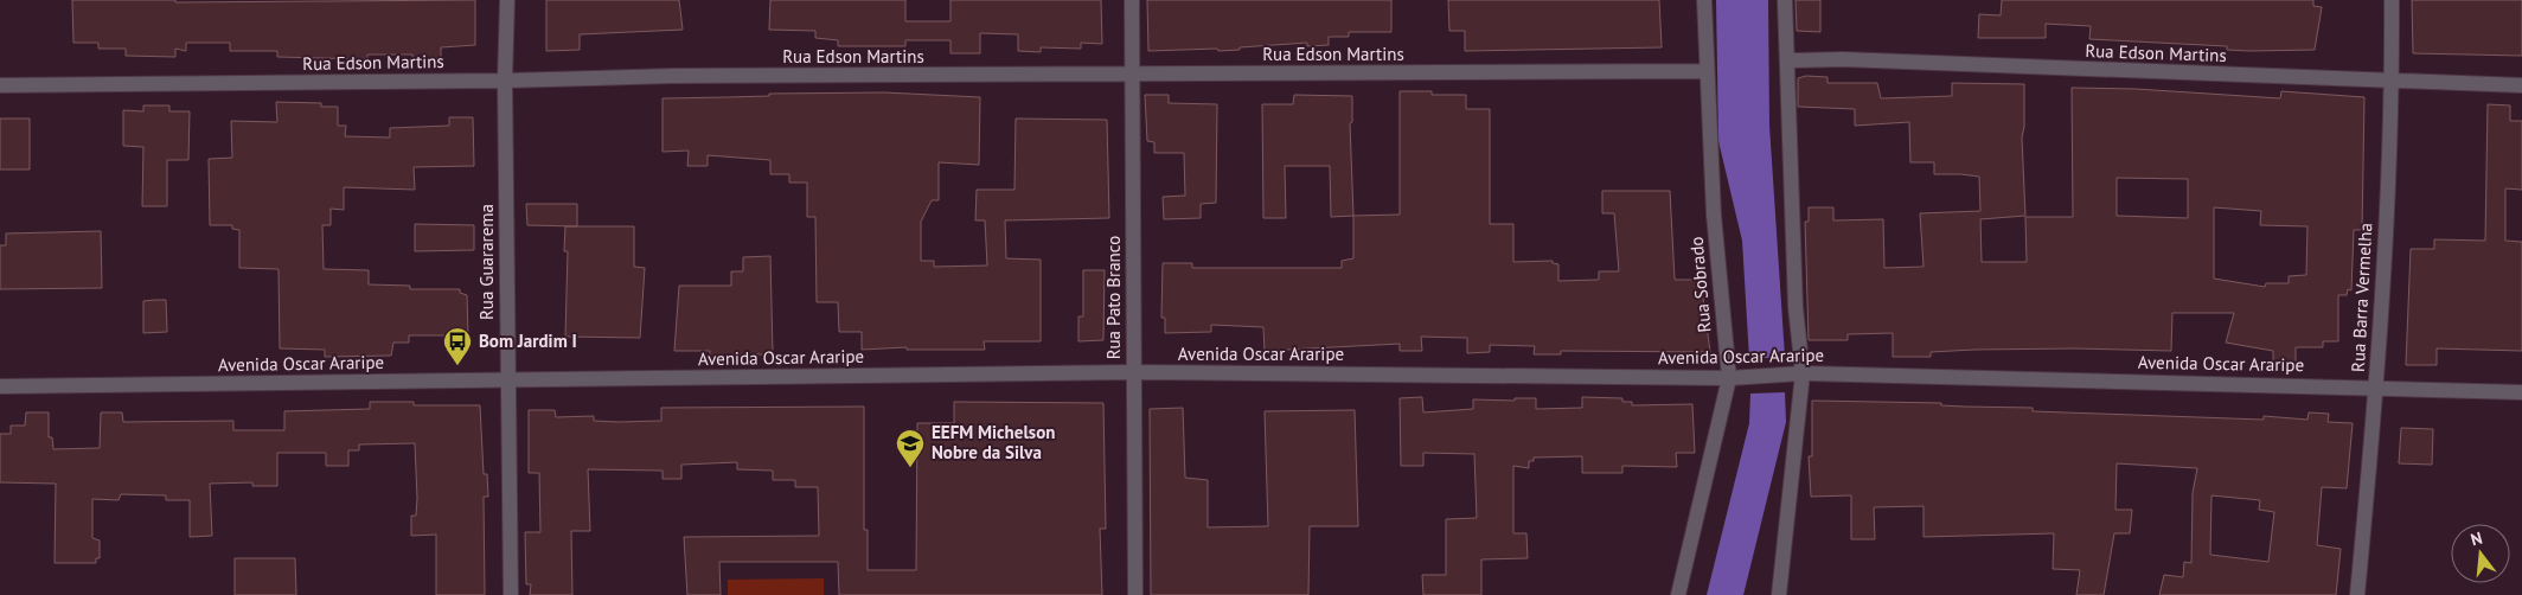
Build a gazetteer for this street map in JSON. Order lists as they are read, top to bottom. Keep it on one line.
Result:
{"streets":{"street":["Rua Edson Martins","Rua Guararema","Rua Sobrado","Rua Pato Branco","Rua Barra Vermelha","Avenida Oscar Araripe"]},"crossings":[["Rua Edson Martins","Rua Guararema"],["Rua Edson Martins","Rua Sobrado"],["Rua Edson Martins","Rua Pato Branco"],["Rua Edson Martins","Rua Barra Vermelha"],["Rua Guararema","Avenida Oscar Araripe"],["Rua Sobrado","Avenida Oscar Araripe"],["Rua Pato Branco","Avenida Oscar Araripe"],["Rua Barra Vermelha","Avenida Oscar Araripe"]],"places":{"bus stop":["Bom Jardim I"],"school or university":["EEFM Michelson Nobre da Silva"]},"north":"top"}
